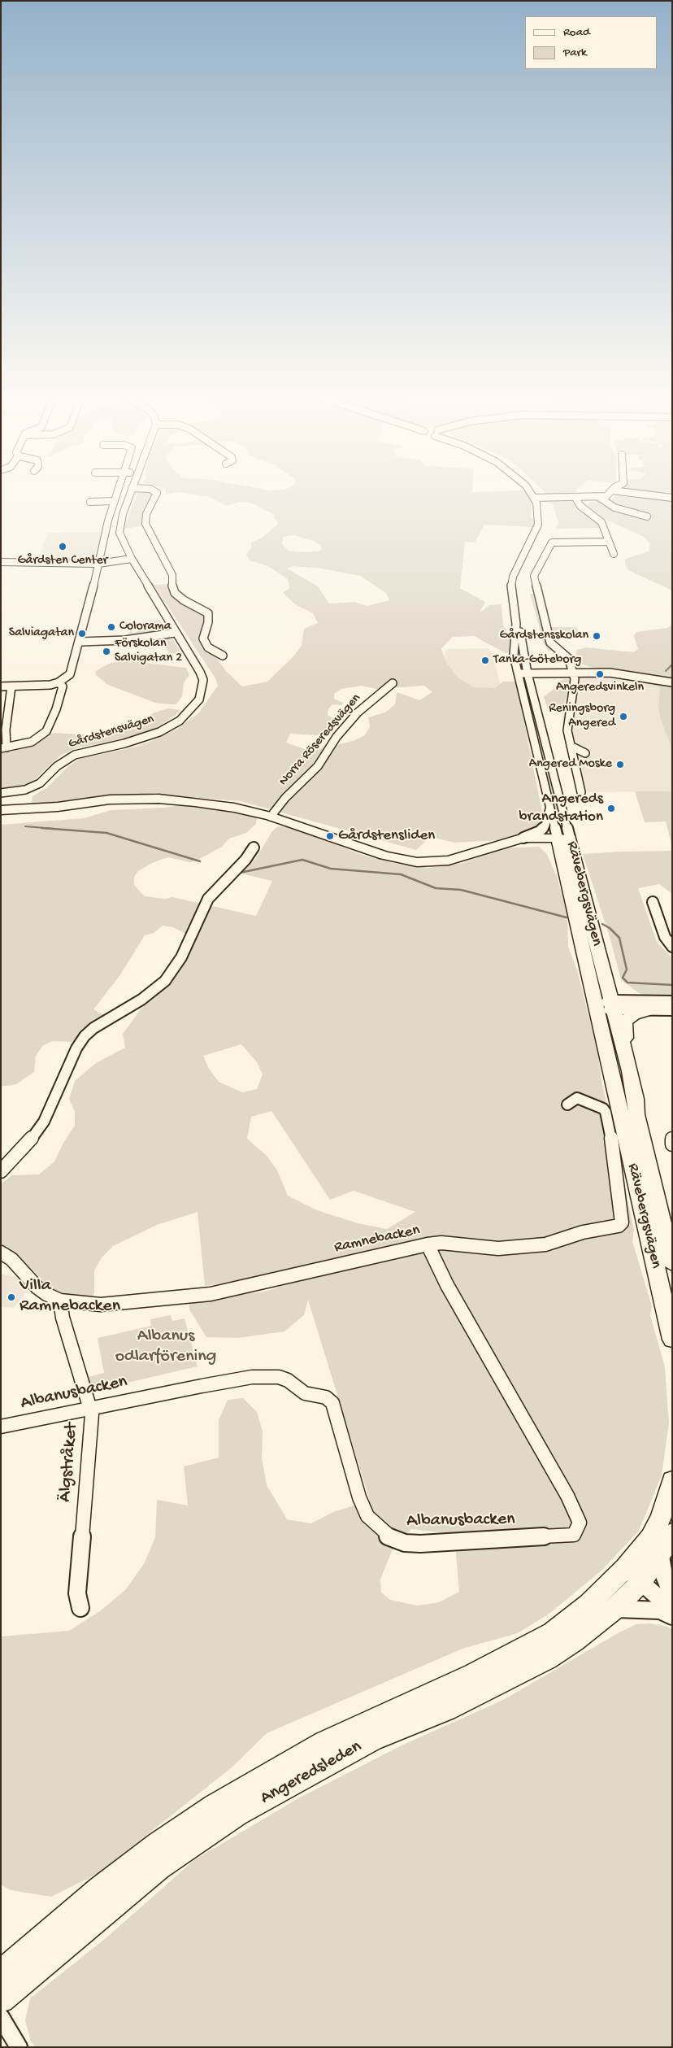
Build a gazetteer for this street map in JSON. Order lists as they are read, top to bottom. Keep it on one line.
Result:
{"streets":{"highway":["Rävebergsvägen","Angeredsleden"],"street":["Gårdstensvägen","Norra Röseredsvägen","Ramnebacken","Albanusbacken","Älgstråket"]},"crossings":[["Ramnebacken","Albanusbacken"],["Ramnebacken","Älgstråket"],["Albanusbacken","Älgstråket"]],"parks":["Albanus odlarförening"],"places":["Gårdsten Center","Colorama","Salviagatan","Gårdstensskolan","Förskolan Salvigatan 2","Tanka-Göteborg","Angeredsvinkeln","Reningsborg Angered","Angered Moske","Angereds brandstation","Gårdstensliden","Villa Ramnebacken"],"legend":["Road","Park"]}
